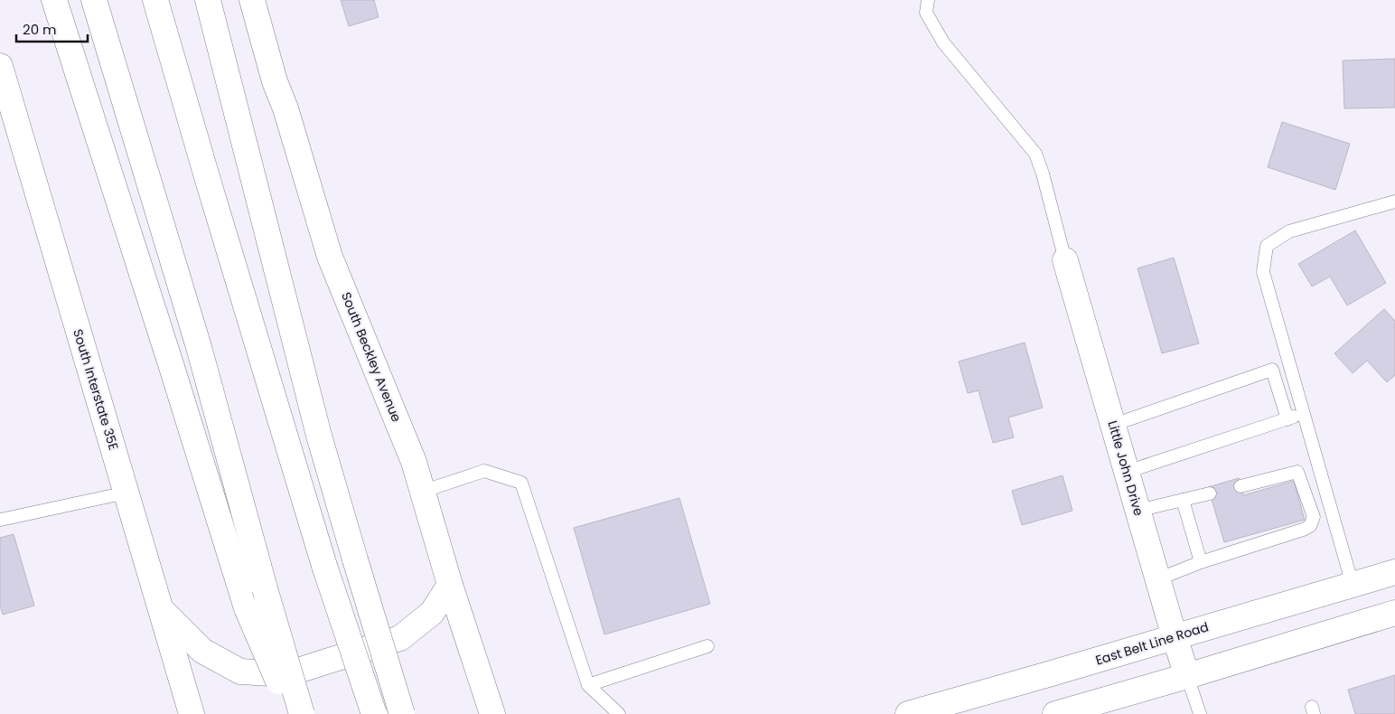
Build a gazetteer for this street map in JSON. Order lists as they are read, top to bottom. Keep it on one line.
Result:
{"streets":{"main road":["South Beckley Avenue","South Interstate 35E","Little John Drive","East Belt Line Road"]},"crossings":[["Little John Drive","East Belt Line Road"]],"scale_bar":"20 m"}
